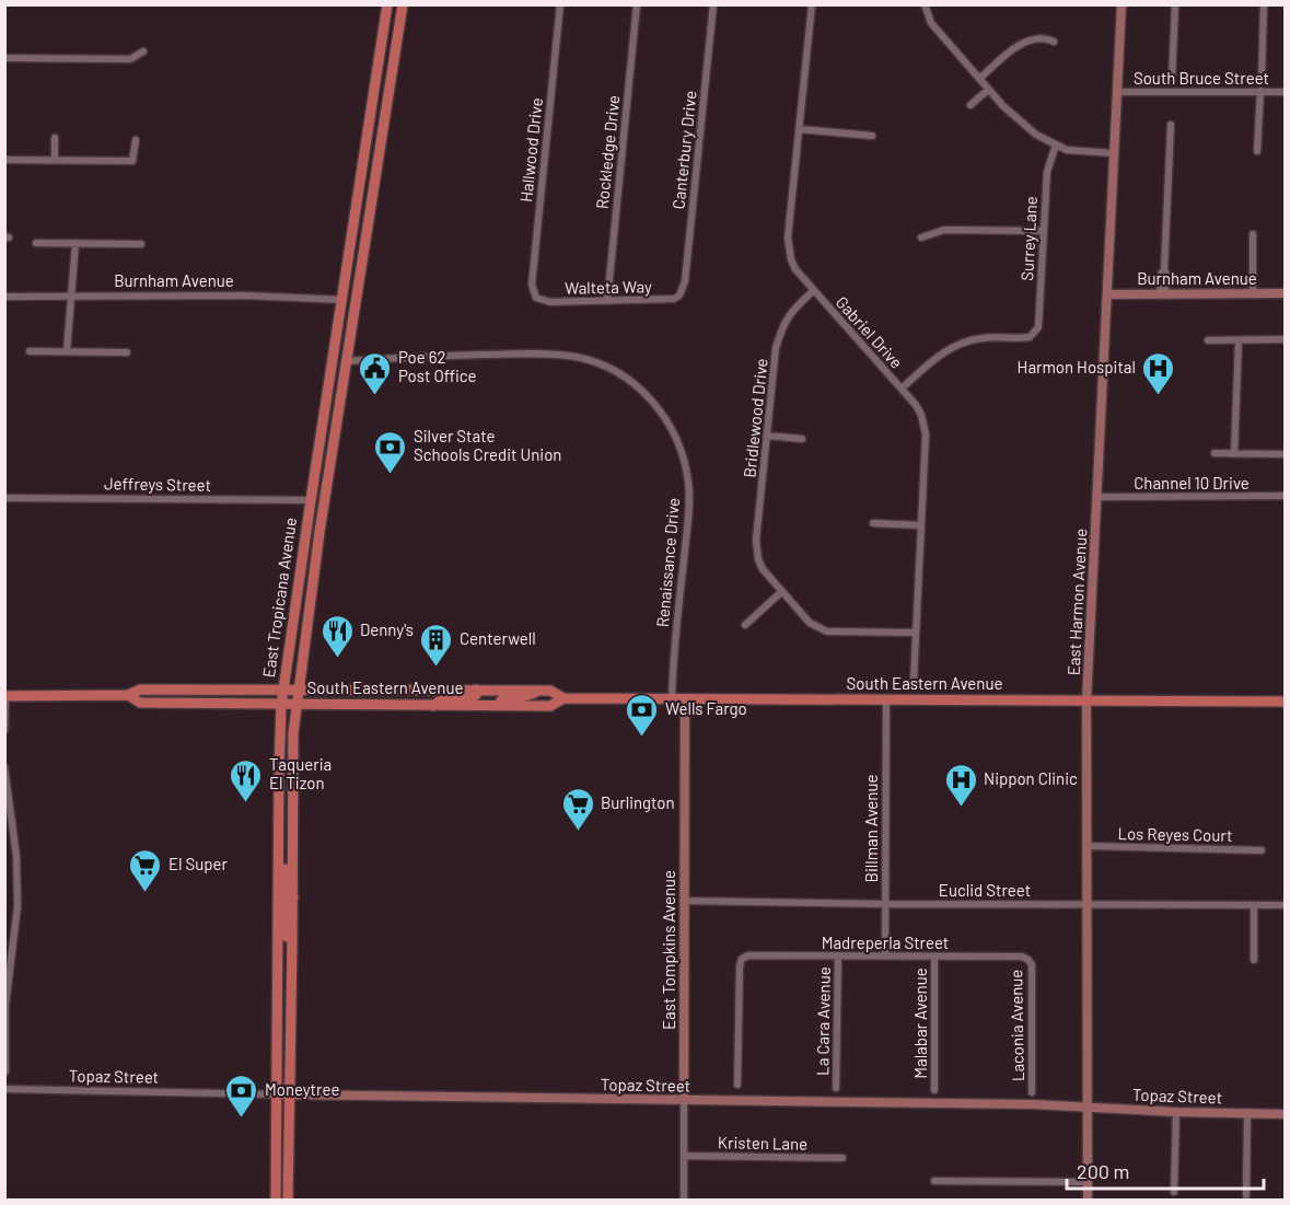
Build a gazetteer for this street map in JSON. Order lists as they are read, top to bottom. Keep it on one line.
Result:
{"streets":{"main road":["East Tropicana Avenue","South Eastern Avenue"],"street":["South Bruce Street","Hallwood Drive","Canterbury Drive","Rockledge Drive","Surrey Lane","Burnham Avenue","Walteta Way","Gabriel Drive","Bridlewood Drive","Channel 10 Drive","Jeffreys Street","Renaissance Drive","East Harmon Avenue","Billman Avenue","Los Reyes Court","Euclid Street","Madreperla Street","East Tompkins Avenue","La Cara Avenue","Malabar Avenue","Laconia Avenue","Topaz Street","Kristen Lane"]},"crossings":[["South Bruce Street","East Harmon Avenue"],["Hallwood Drive","Walteta Way"],["Canterbury Drive","Walteta Way"],["Rockledge Drive","Walteta Way"],["Surrey Lane","Gabriel Drive"],["Burnham Avenue","East Tropicana Avenue"],["Burnham Avenue","East Harmon Avenue"],["Gabriel Drive","Bridlewood Drive"],["Channel 10 Drive","East Harmon Avenue"],["Jeffreys Street","East Tropicana Avenue"],["Renaissance Drive","East Tropicana Avenue"],["Renaissance Drive","South Eastern Avenue"],["East Tropicana Avenue","South Eastern Avenue"],["East Tropicana Avenue","Topaz Street"],["East Harmon Avenue","South Eastern Avenue"],["East Harmon Avenue","Los Reyes Court"],["East Harmon Avenue","Euclid Street"],["East Harmon Avenue","Topaz Street"],["South Eastern Avenue","Billman Avenue"],["South Eastern Avenue","East Tompkins Avenue"],["Billman Avenue","Euclid Street"],["Billman Avenue","Madreperla Street"],["Euclid Street","East Tompkins Avenue"],["Madreperla Street","La Cara Avenue"],["Madreperla Street","Malabar Avenue"],["Madreperla Street","Laconia Avenue"],["East Tompkins Avenue","Topaz Street"],["East Tompkins Avenue","Kristen Lane"]],"places":{"public building":["Poe 62 Post Office"],"hospital":["Harmon Hospital","Nippon Clinic"],"bank":["Silver State Schools Credit Union","Wells Fargo","Moneytree"],"restaurant":["Denny's","Taqueria El Tizon"],"building":["Centerwell"],"supermarket":["Burlington","El Super"]},"scale_bar":"200 m"}
